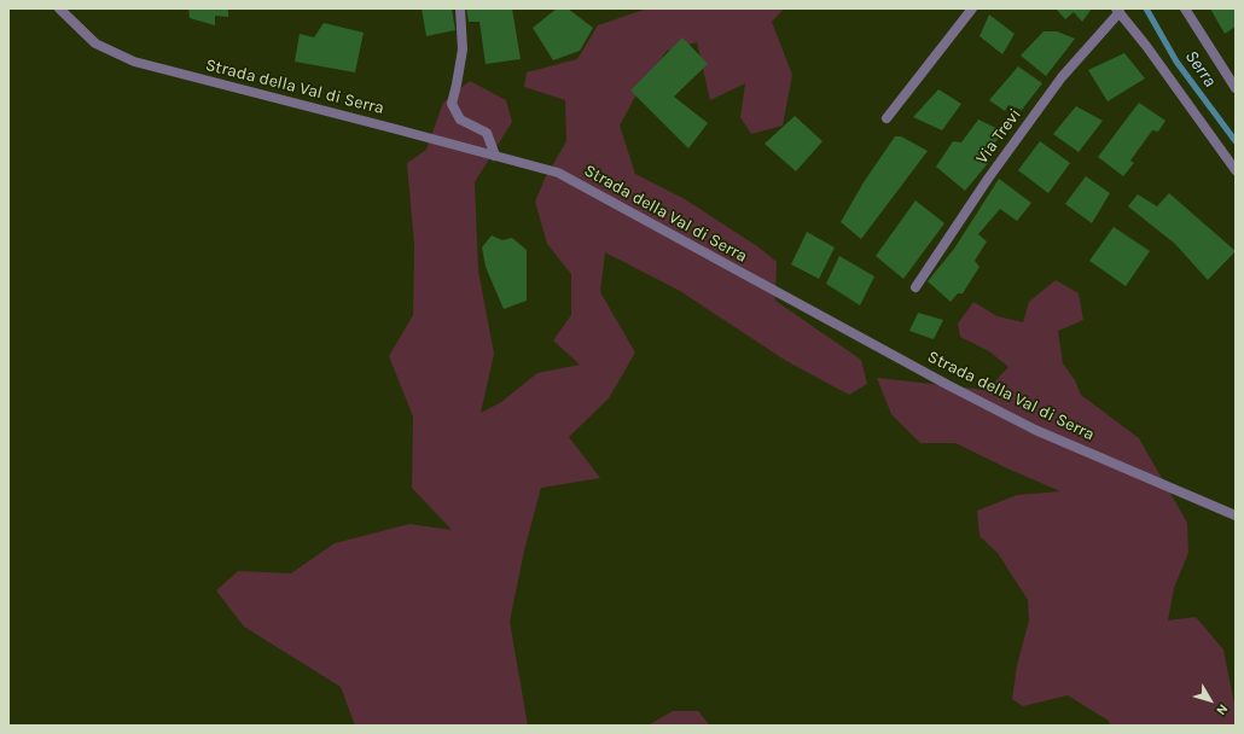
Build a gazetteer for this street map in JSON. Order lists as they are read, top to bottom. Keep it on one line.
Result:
{"streets":{"street":["Strada della Val di Serra","Via Trevi"]},"water":["Serra"],"north":"bottom right"}
